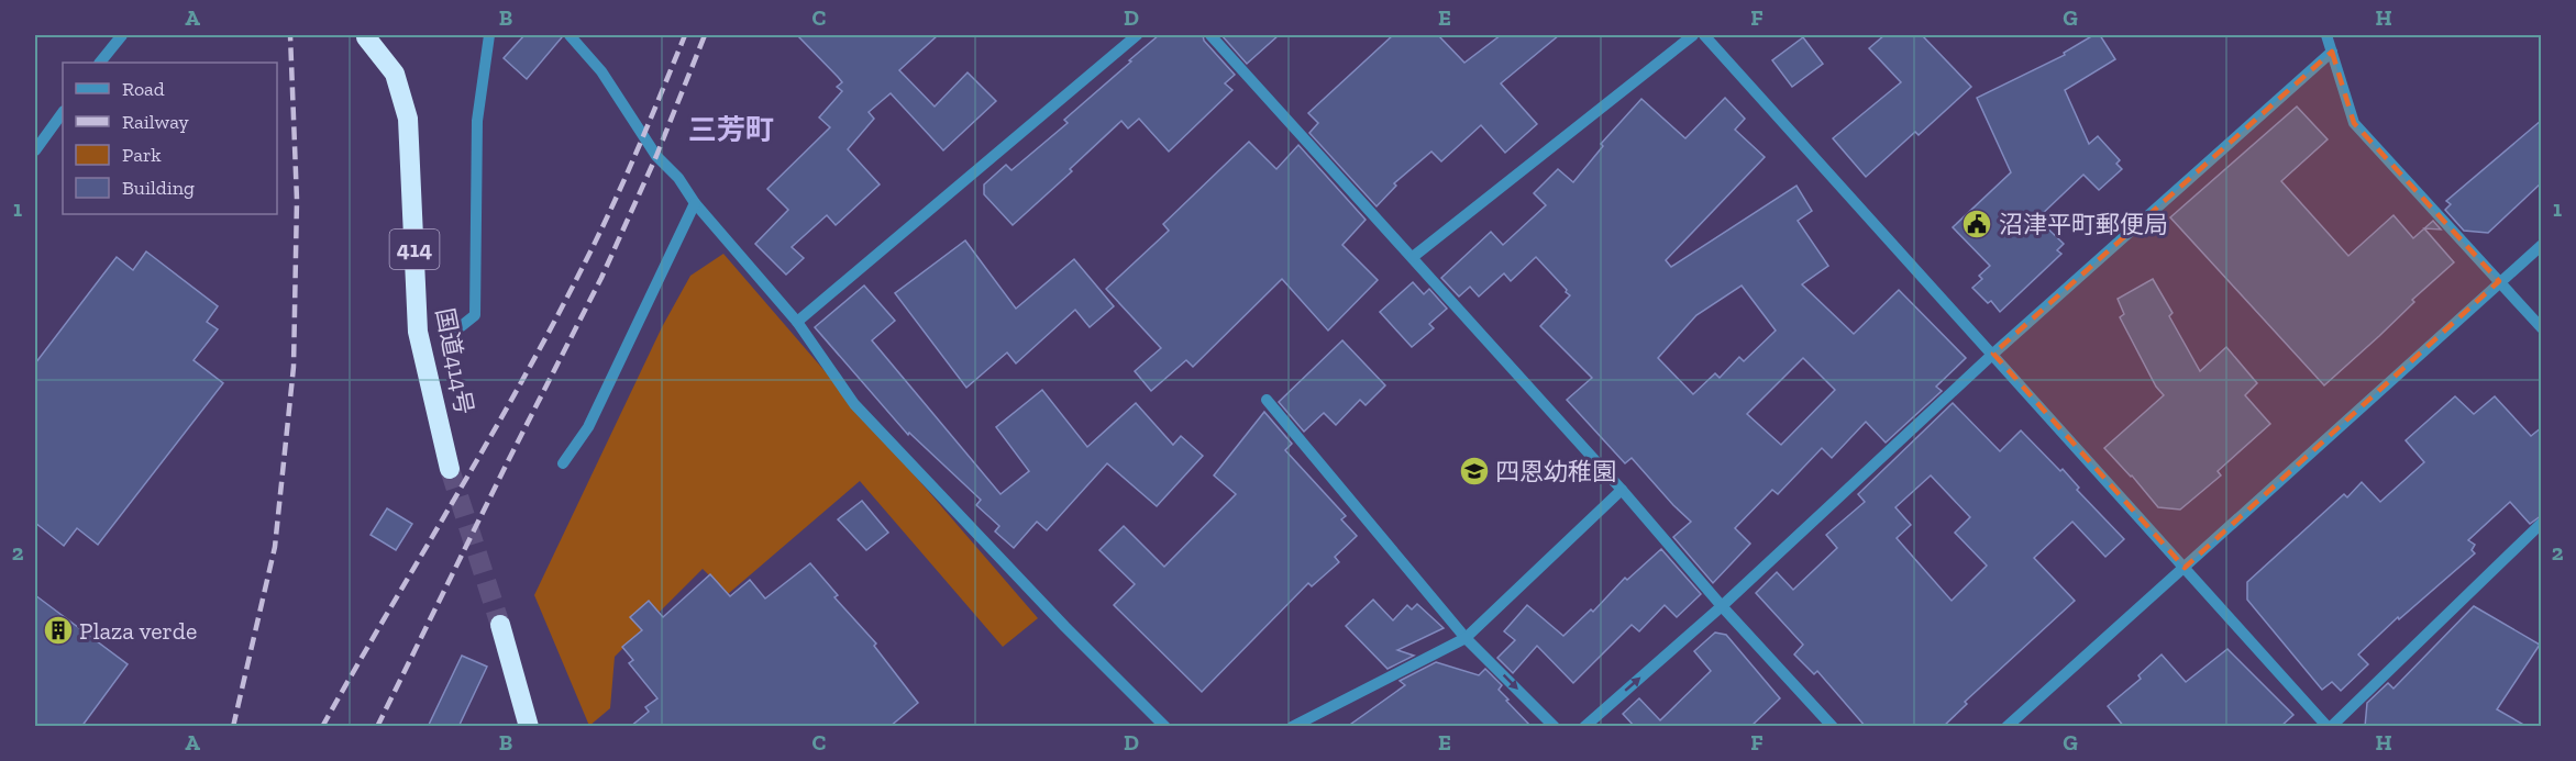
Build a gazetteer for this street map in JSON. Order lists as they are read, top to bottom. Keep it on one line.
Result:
{"streets":{"highway":["414","国道414号"]},"districts":["三芳町"],"places":{"public building":["沼津平町郵便局"],"school or university":["四恩幼稚園"],"building":["Plaza verde"]},"legend":["Road","Railway","Park","Building"],"grid":{"columns":["A","B","C","D","E","F","G","H"],"rows":["1","2"]}}
